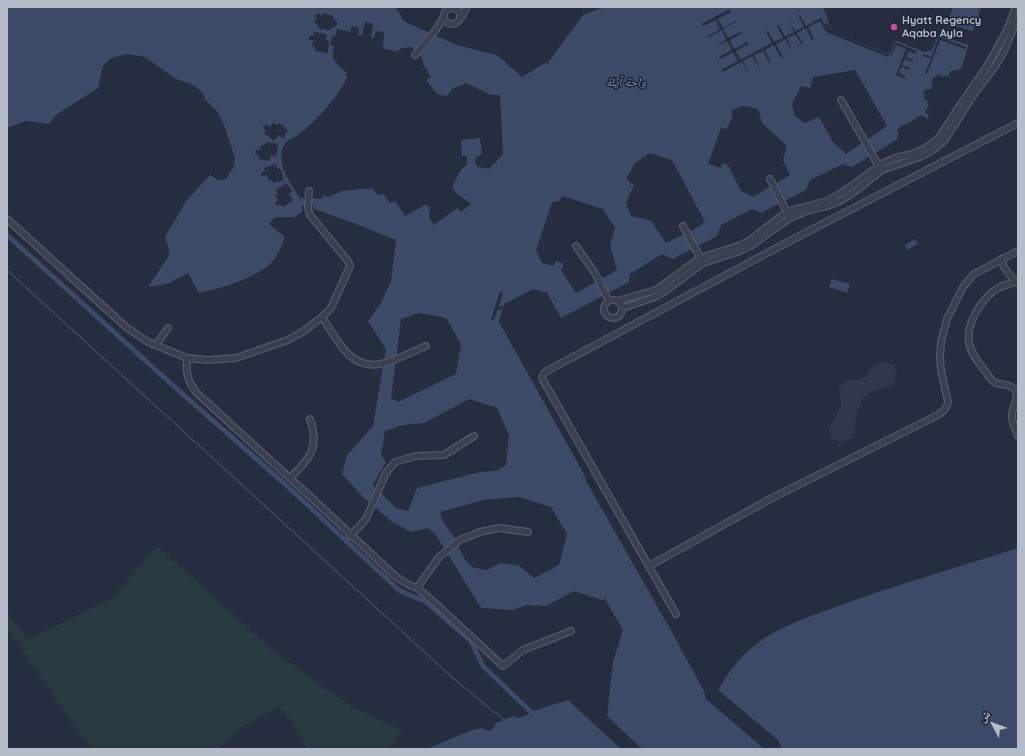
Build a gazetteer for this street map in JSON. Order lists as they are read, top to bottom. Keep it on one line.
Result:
{"water":["واحة آيلة"],"places":["Hyatt Regency Aqaba Ayla"],"north":"top left"}
